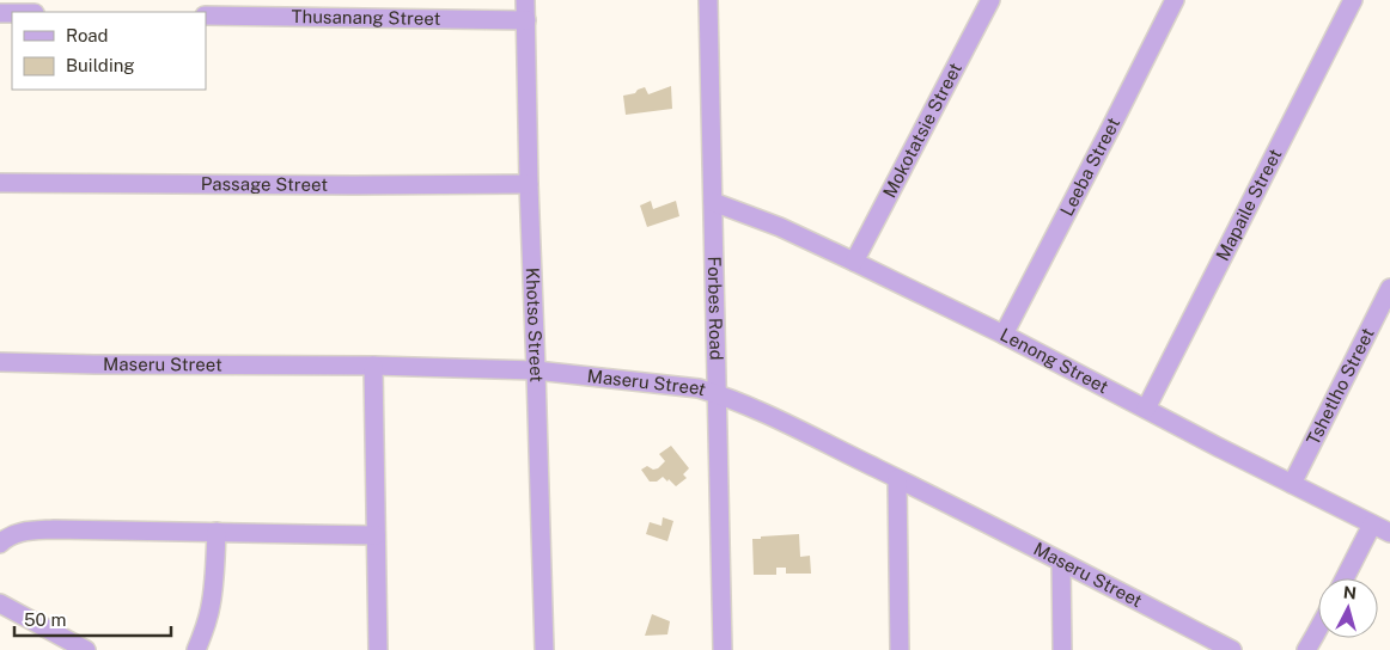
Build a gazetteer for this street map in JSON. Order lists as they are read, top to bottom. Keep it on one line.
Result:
{"streets":{"street":["Thusanang Street","Mokotatsie Street","Leeba Street","Passage Street","Mapaile Street","Forbes Road","Khotso Street","Lenong Street","Maseru Street","Tshetlho Street"]},"crossings":[["Thusanang Street","Khotso Street"],["Mokotatsie Street","Lenong Street"],["Leeba Street","Lenong Street"],["Passage Street","Khotso Street"],["Mapaile Street","Lenong Street"],["Forbes Road","Lenong Street"],["Forbes Road","Maseru Street"],["Khotso Street","Maseru Street"],["Lenong Street","Tshetlho Street"]],"legend":["Road","Building"],"scale_bar":"50 m","north":"top"}
